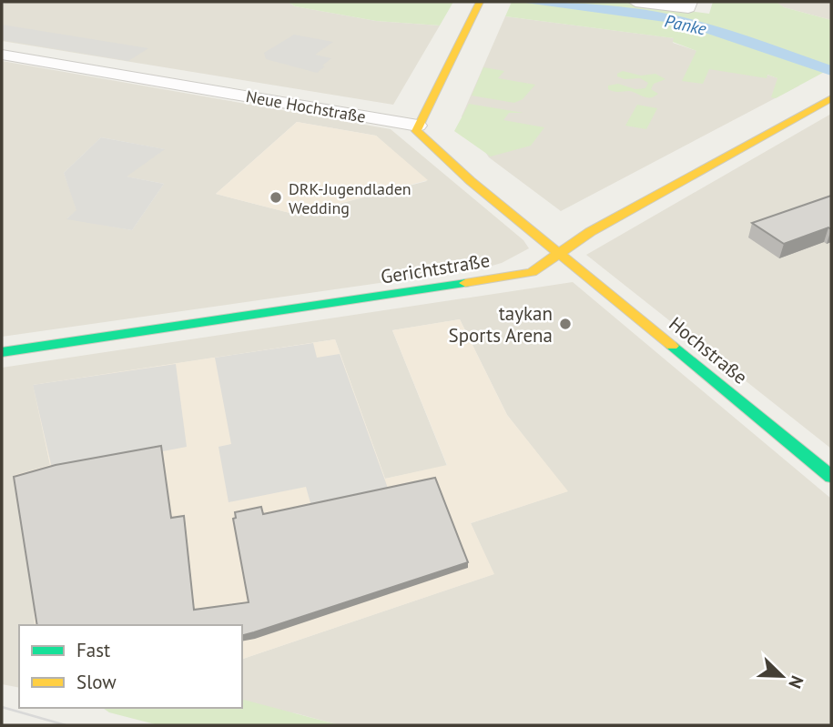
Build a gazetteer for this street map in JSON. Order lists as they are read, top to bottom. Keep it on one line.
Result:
{"streets":{"street":["Neue Hochstraße","Gerichtstraße","Hochstraße"]},"crossings":[["Gerichtstraße","Hochstraße"]],"water":["Panke"],"places":["DRK-Jugendladen Wedding","taykan Sports Arena"],"legend":["Fast","Slow"],"north":"bottom right"}
